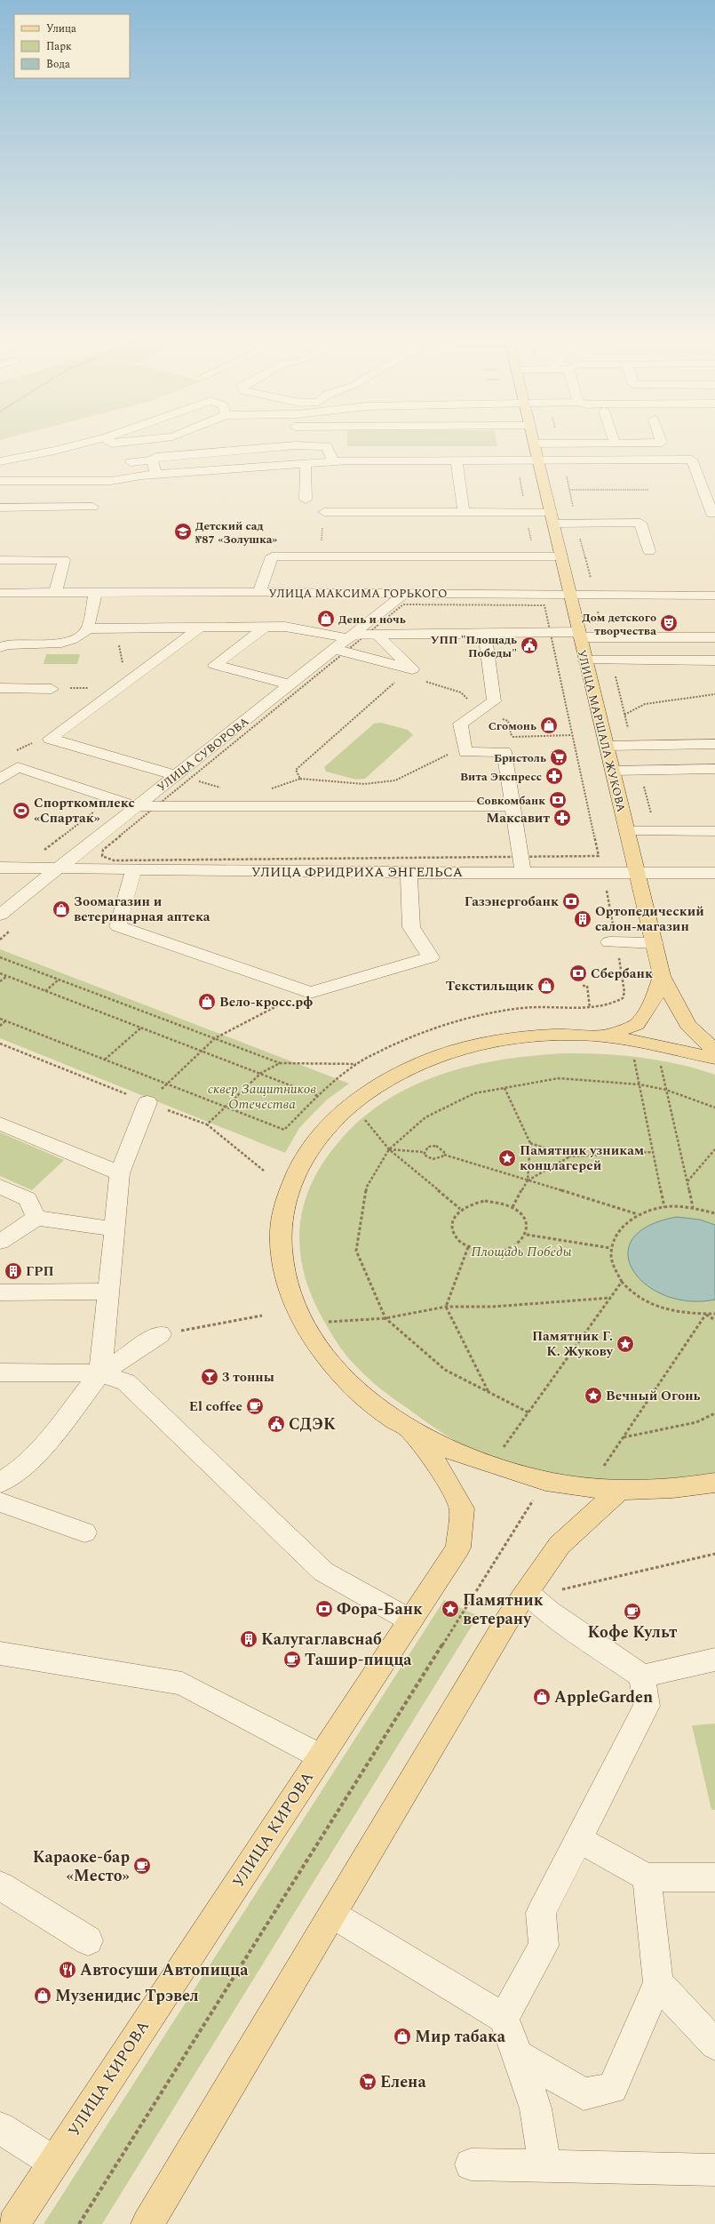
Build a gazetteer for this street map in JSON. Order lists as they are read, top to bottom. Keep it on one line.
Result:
{"streets":{"main road":["УЛИЦА МАРШАЛА ЖУКОВА","УЛИЦА КИРОВА"],"street":["УЛИЦА МАКСИМА ГОРЬКОГО","УЛИЦА СУВОРОВА","УЛИЦА ФРИДРИХА ЭНГЕЛЬСА"]},"crossings":[["УЛИЦА МАКСИМА ГОРЬКОГО","УЛИЦА МАРШАЛА ЖУКОВА"],["УЛИЦА МАКСИМА ГОРЬКОГО","УЛИЦА СУВОРОВА"],["УЛИЦА МАРШАЛА ЖУКОВА","УЛИЦА ФРИДРИХА ЭНГЕЛЬСА"],["УЛИЦА СУВОРОВА","УЛИЦА ФРИДРИХА ЭНГЕЛЬСА"]],"parks":["сквер Защитников Отечества","Площадь Победы"],"places":{"school or university":["Детский сад №87 «Золушка»"],"shop":["День и ночь","Сгомонь","Зоомагазин и ветеринарная аптека","Текстильщик","Вело-кросс.рф","AppleGarden","Музенидис Трэвел","Мир табака"],"theatre":["Дом детского творчества"],"public building":["УПП \"Площадь Победы\"","СДЭК"],"supermarket":["Бристоль","Елена"],"pharmacy":["Вита Экспресс","Максавит"],"bank":["Совкомбанк","Газэнергобанк","Сбербанк","Фора-Банк"],"sports":["Спорткомплекс «Спартак»"],"building":["Ортопедический салон-магазин","ГРП","Калугаглавснаб"],"place":["Памятник узникам концлагерей","Памятник Г. К. Жукову","Вечный Огонь","Памятник ветерану"],"bar":["3 тонны"],"cafe":["El coffee","Кофе Культ","Ташир-пицца","Караоке-бар «Место»"],"restaurant":["Автосуши Автопицца"]},"legend":["Улица","Парк","Вода"]}
